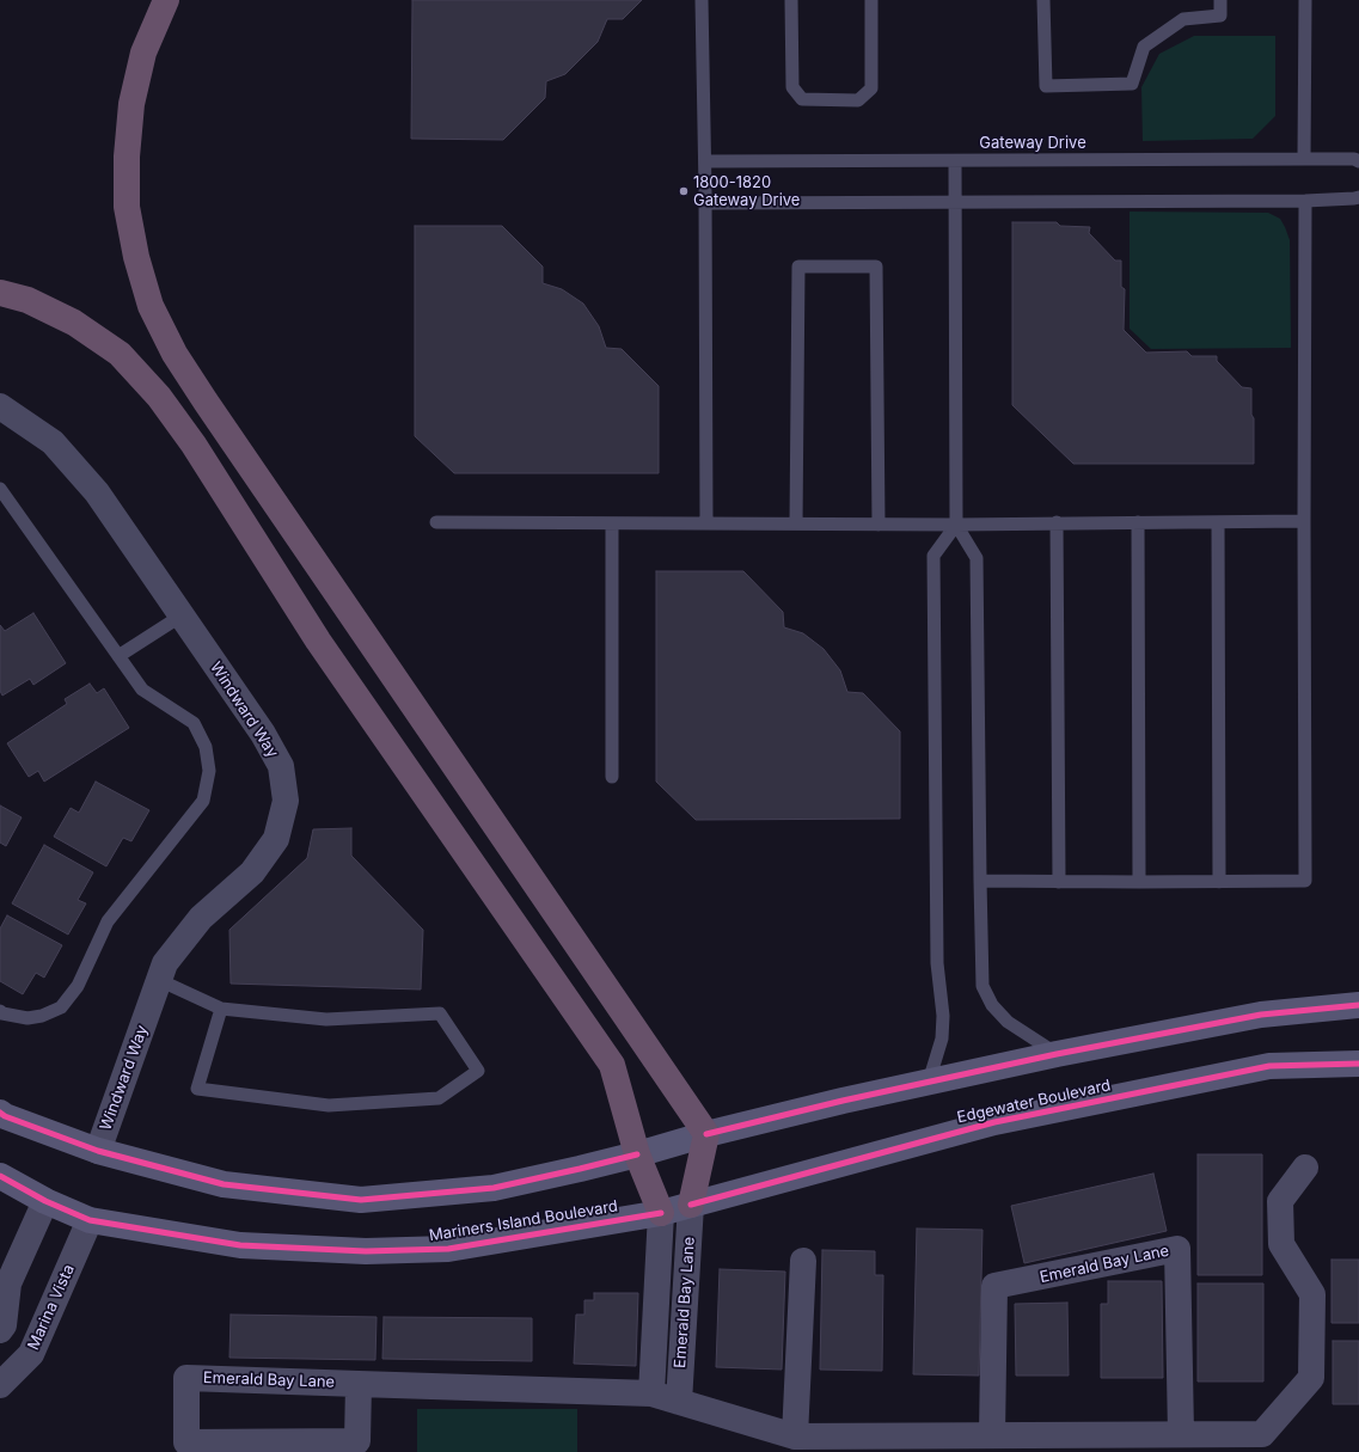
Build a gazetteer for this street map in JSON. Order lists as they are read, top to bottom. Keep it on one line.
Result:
{"streets":{"main road":["Edgewater Boulevard","Mariners Island Boulevard"],"street":["Windward Way","Emerald Bay Lane","Marina Vista"],"lane":["Gateway Drive"]},"crossings":[["Edgewater Boulevard","Mariners Island Boulevard"],["Edgewater Boulevard","Emerald Bay Lane"],["Mariners Island Boulevard","Emerald Bay Lane"],["Mariners Island Boulevard","Marina Vista"]],"places":["1800-1820 Gateway Drive"]}
